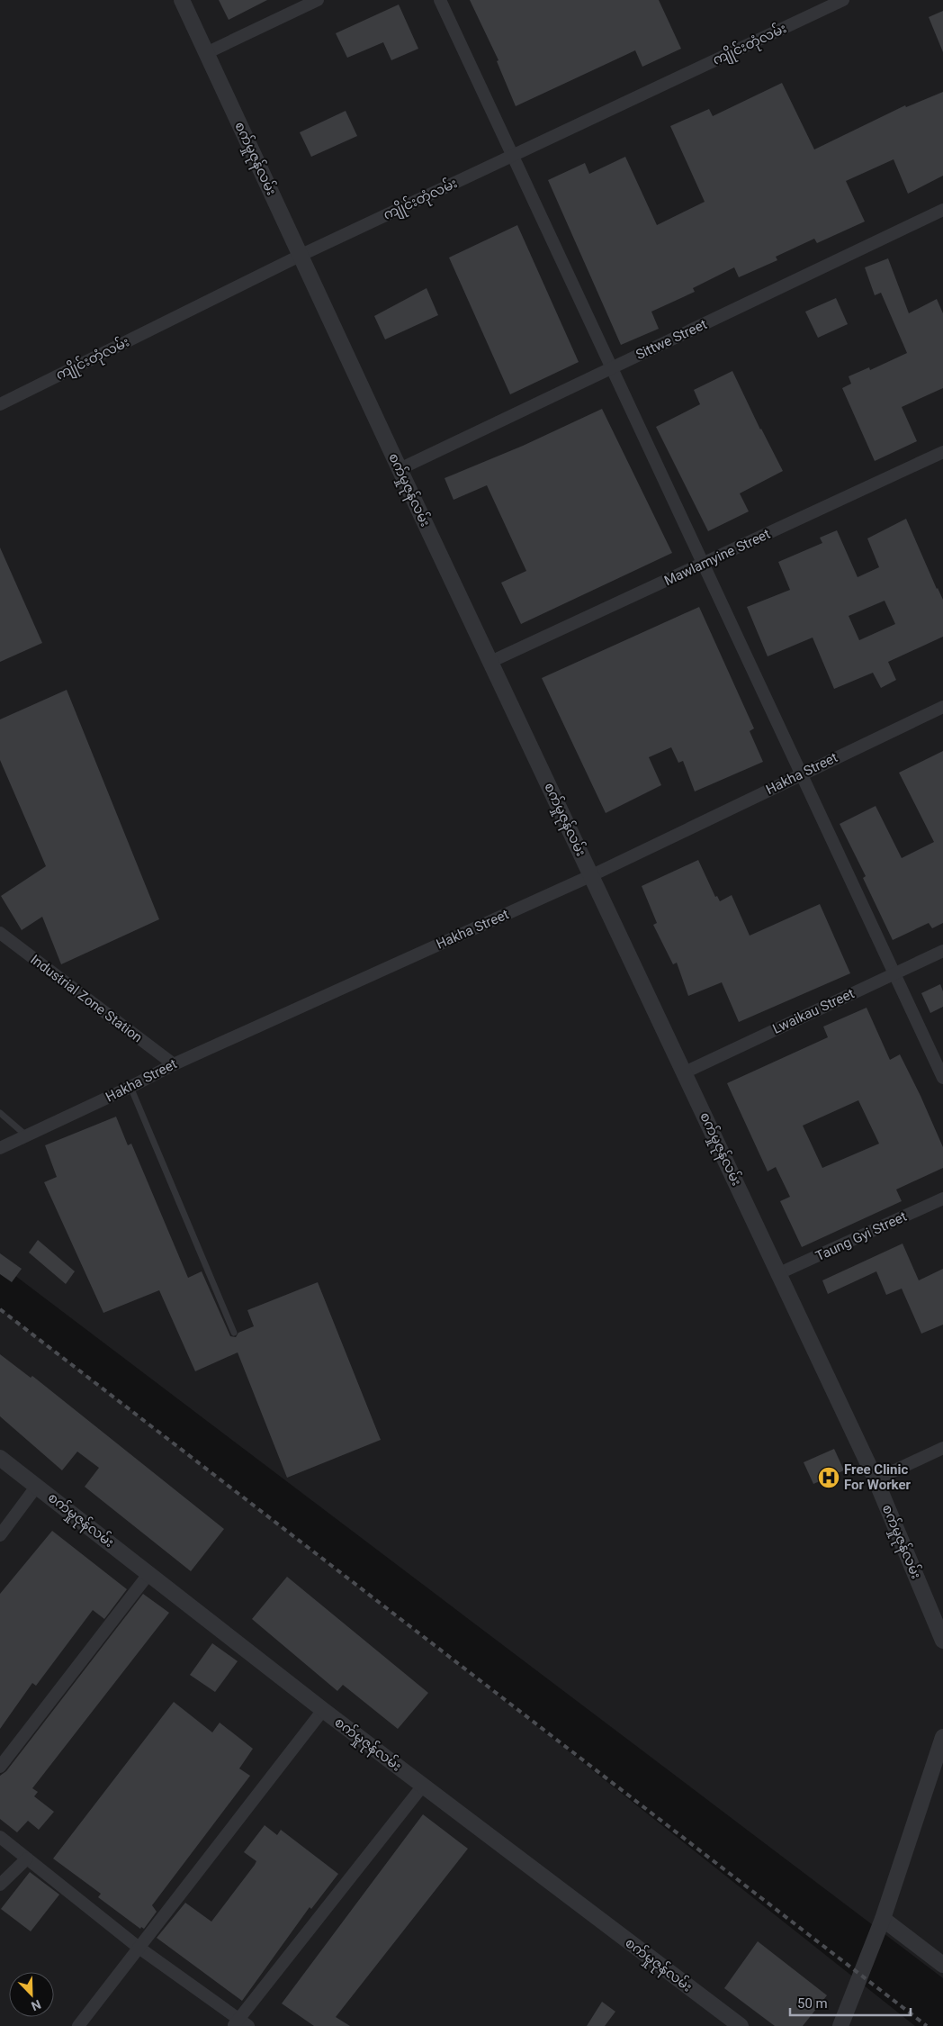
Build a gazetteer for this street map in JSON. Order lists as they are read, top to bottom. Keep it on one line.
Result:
{"streets":{"street":["ကျိုင်းတုံလမ်း","စက်မှုဇုန်လမ်း","Sittwe Street","Mawlamyine Street","Hakha Street","Industrial Zone Station","Lwaikau Street","Taung Gyi Street"]},"crossings":[["ကျိုင်းတုံလမ်း","စက်မှုဇုန်လမ်း"],["စက်မှုဇုန်လမ်း","Sittwe Street"],["စက်မှုဇုန်လမ်း","Mawlamyine Street"],["စက်မှုဇုန်လမ်း","Hakha Street"],["စက်မှုဇုန်လမ်း","Lwaikau Street"],["စက်မှုဇုန်လမ်း","Taung Gyi Street"],["Hakha Street","Industrial Zone Station"]],"places":{"hospital":["Free Clinic For Worker"]},"scale_bar":"50 m","north":"bottom right"}
